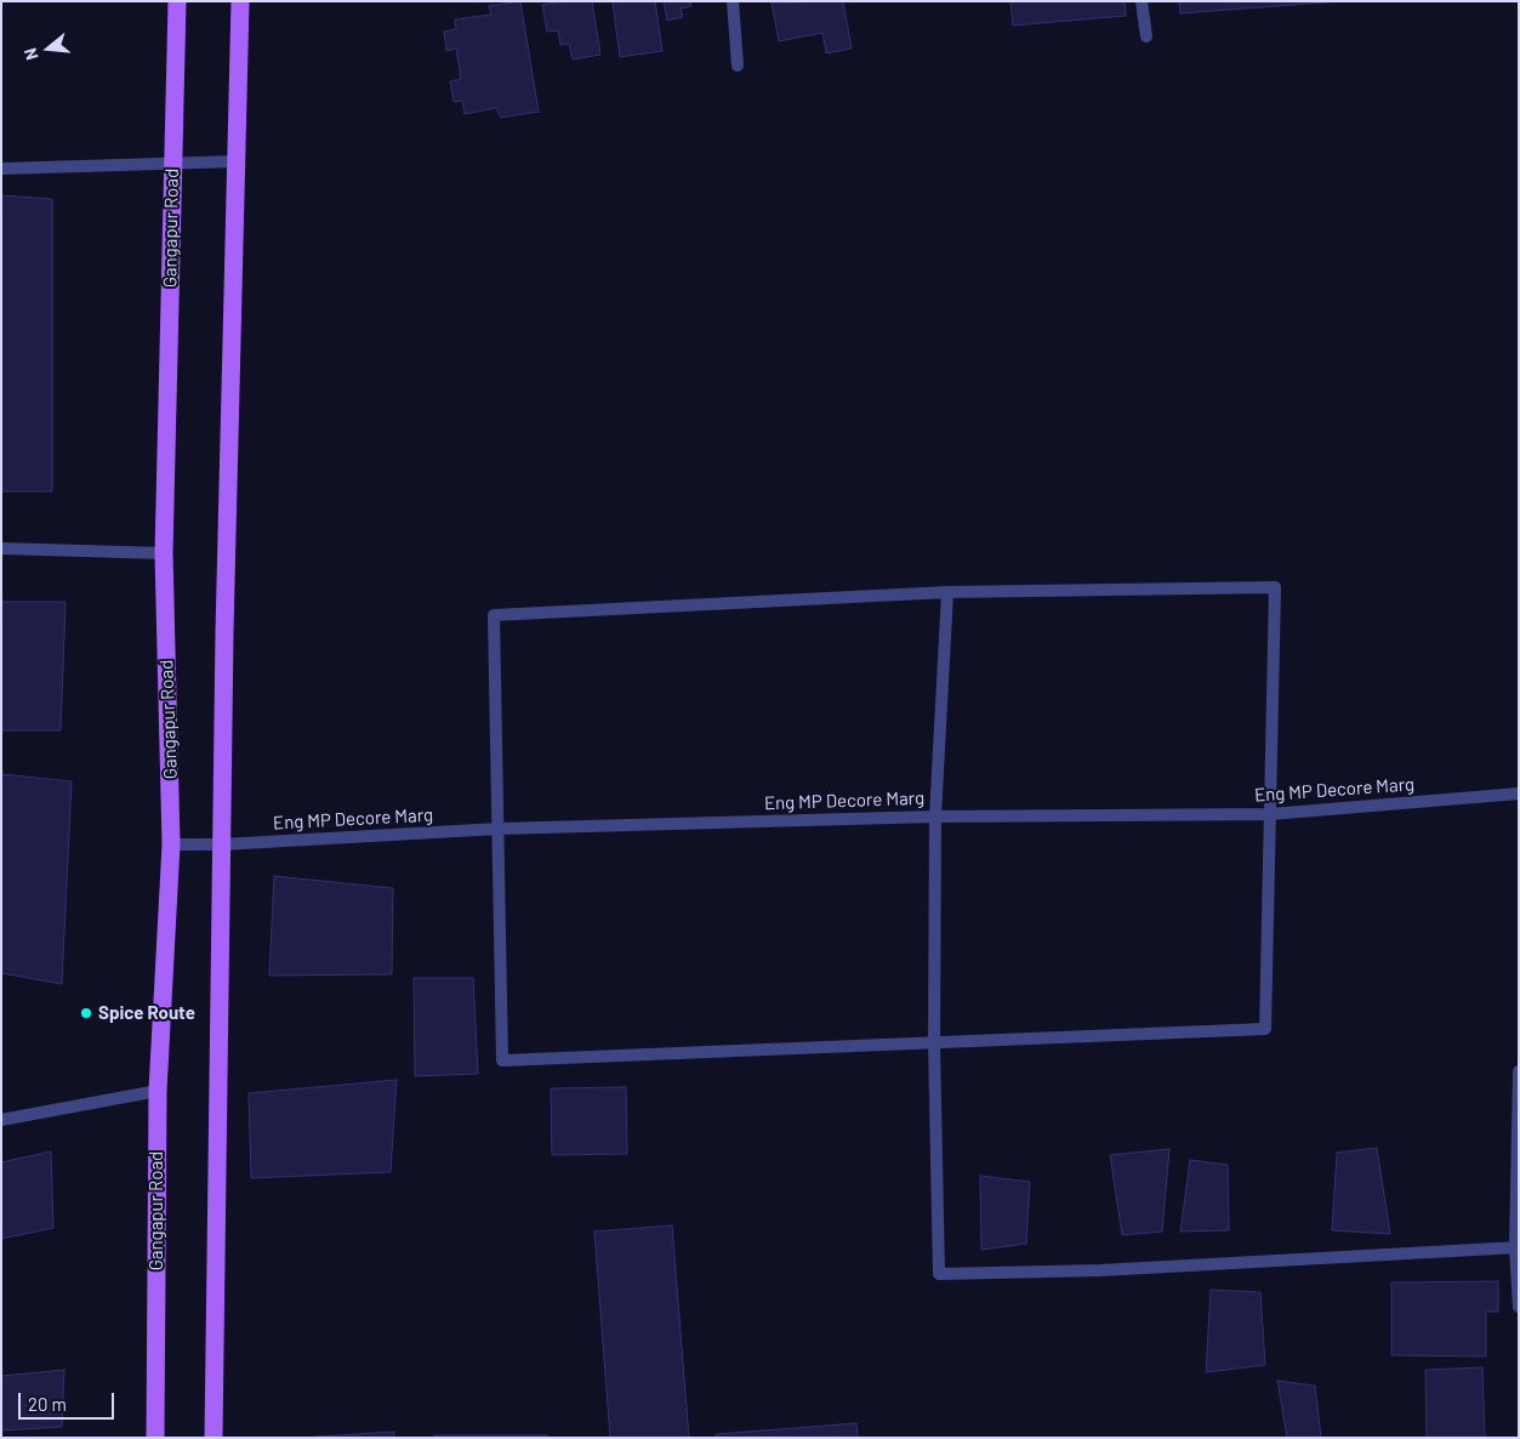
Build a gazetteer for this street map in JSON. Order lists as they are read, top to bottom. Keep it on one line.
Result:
{"streets":{"main road":["Gangapur Road"],"street":["Eng MP Decore Marg"]},"crossings":[["Gangapur Road","Eng MP Decore Marg"]],"places":["Spice Route"],"scale_bar":"20 m","north":"left"}
